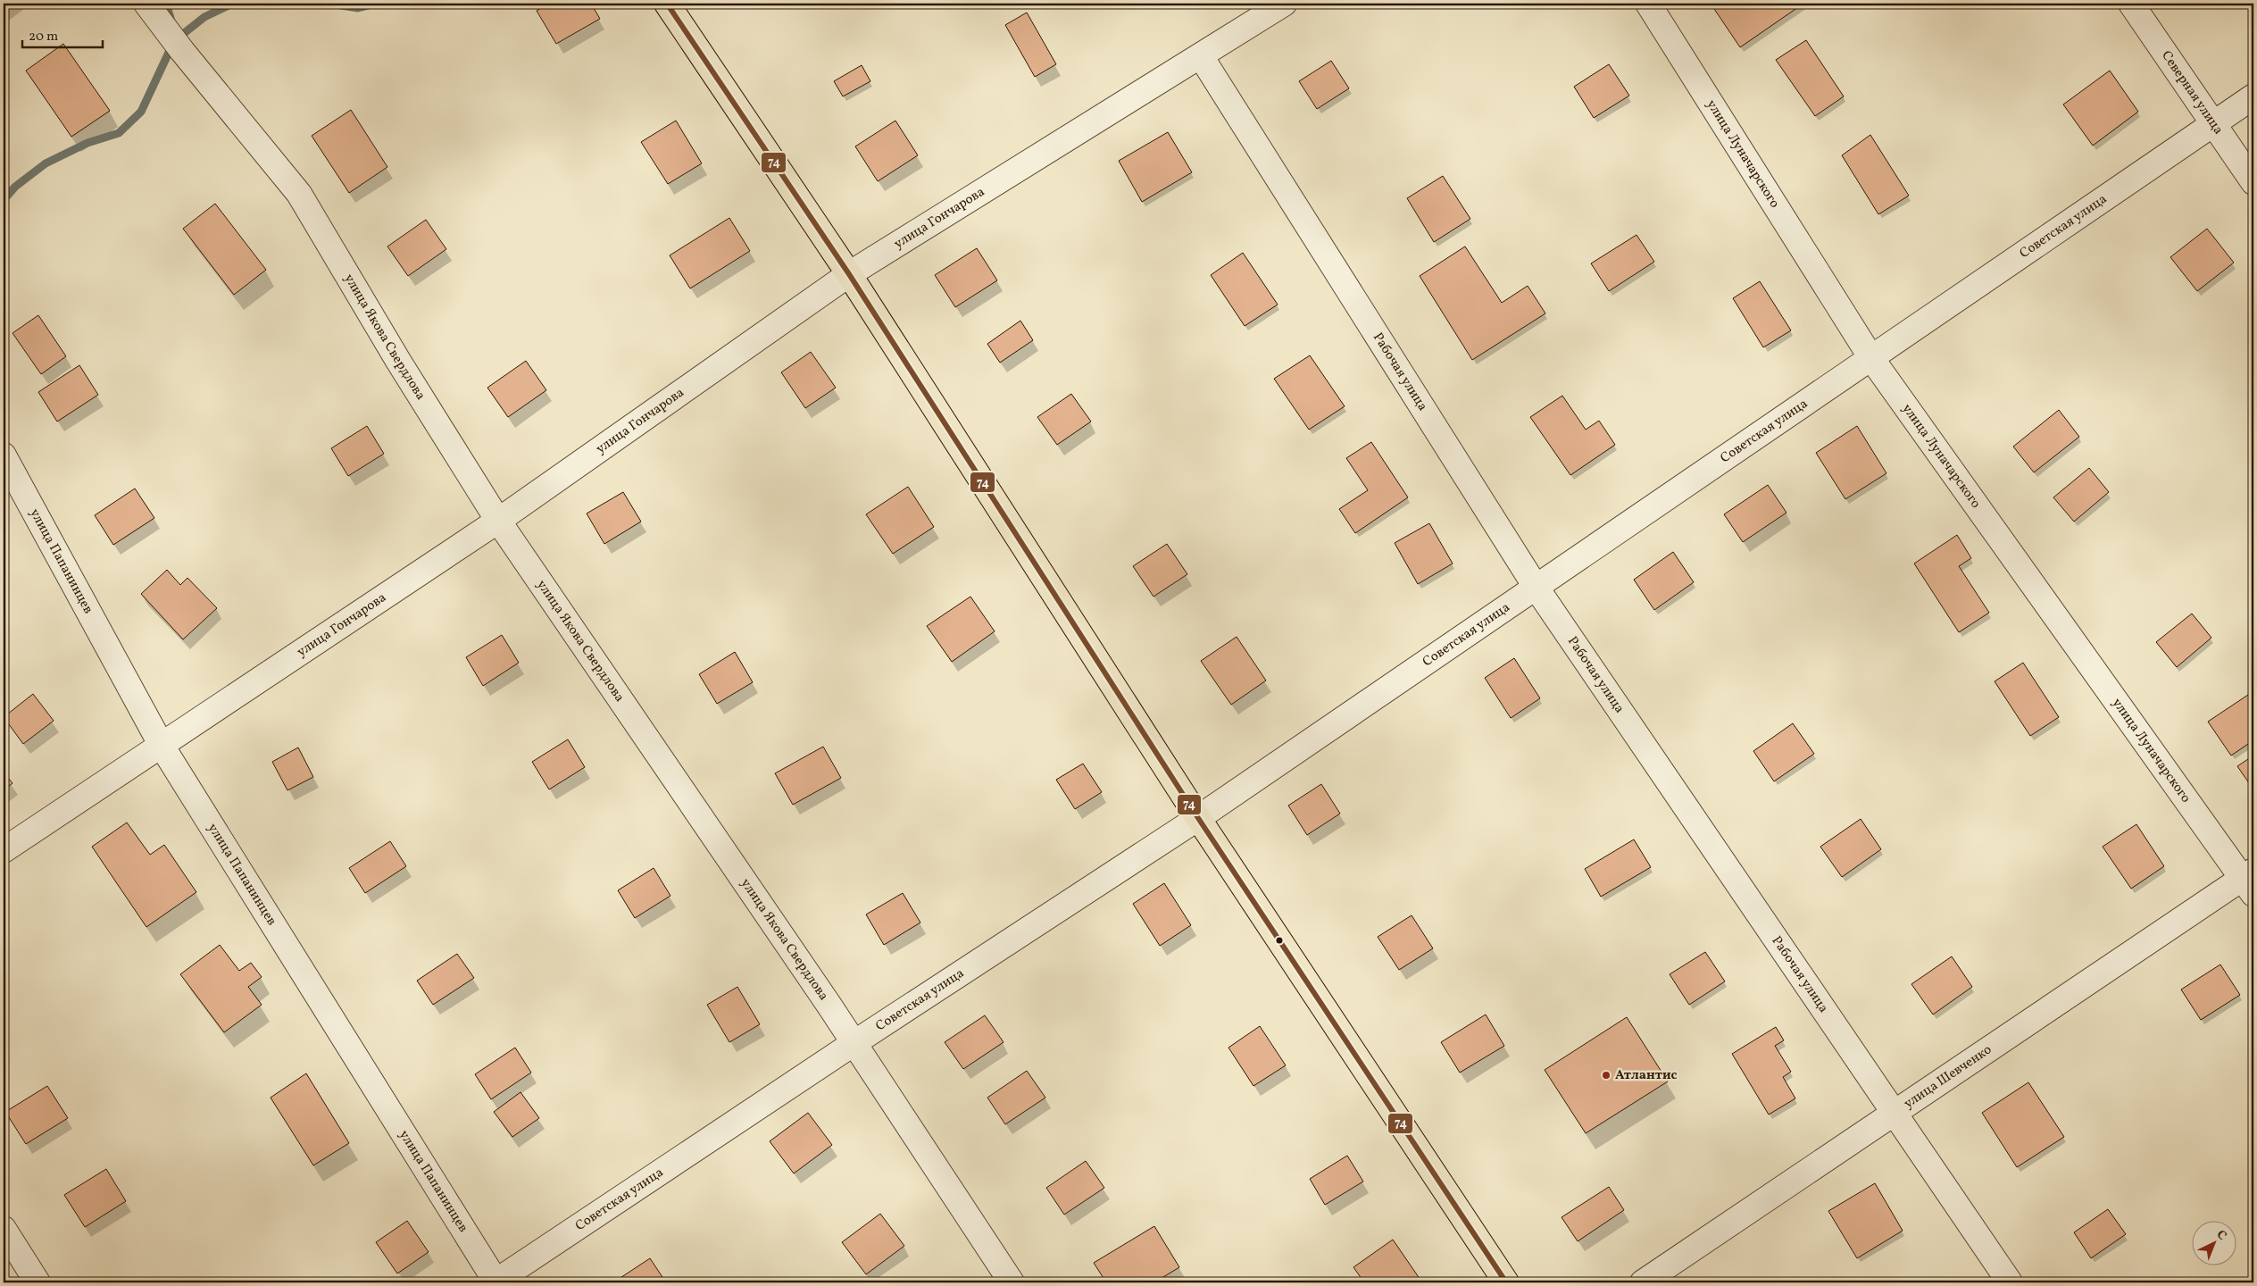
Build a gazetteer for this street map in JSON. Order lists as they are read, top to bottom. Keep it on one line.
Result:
{"streets":{"street":["Северная улица","улица Луначарского","улица Гончарова","Советская улица","улица Якова Свердлова","Рабочая улица","улица Папанинцев","улица Шевченко"]},"crossings":[["Северная улица","Советская улица"],["улица Луначарского","Советская улица"],["улица Луначарского","улица Шевченко"],["улица Гончарова","улица Якова Свердлова"],["улица Гончарова","Рабочая улица"],["улица Гончарова","улица Папанинцев"],["Советская улица","улица Якова Свердлова"],["Советская улица","Рабочая улица"],["Советская улица","улица Папанинцев"],["Рабочая улица","улица Шевченко"]],"places":["Атлантис"],"lines":["transit line 74"],"scale_bar":"20 m","north":"top right"}
